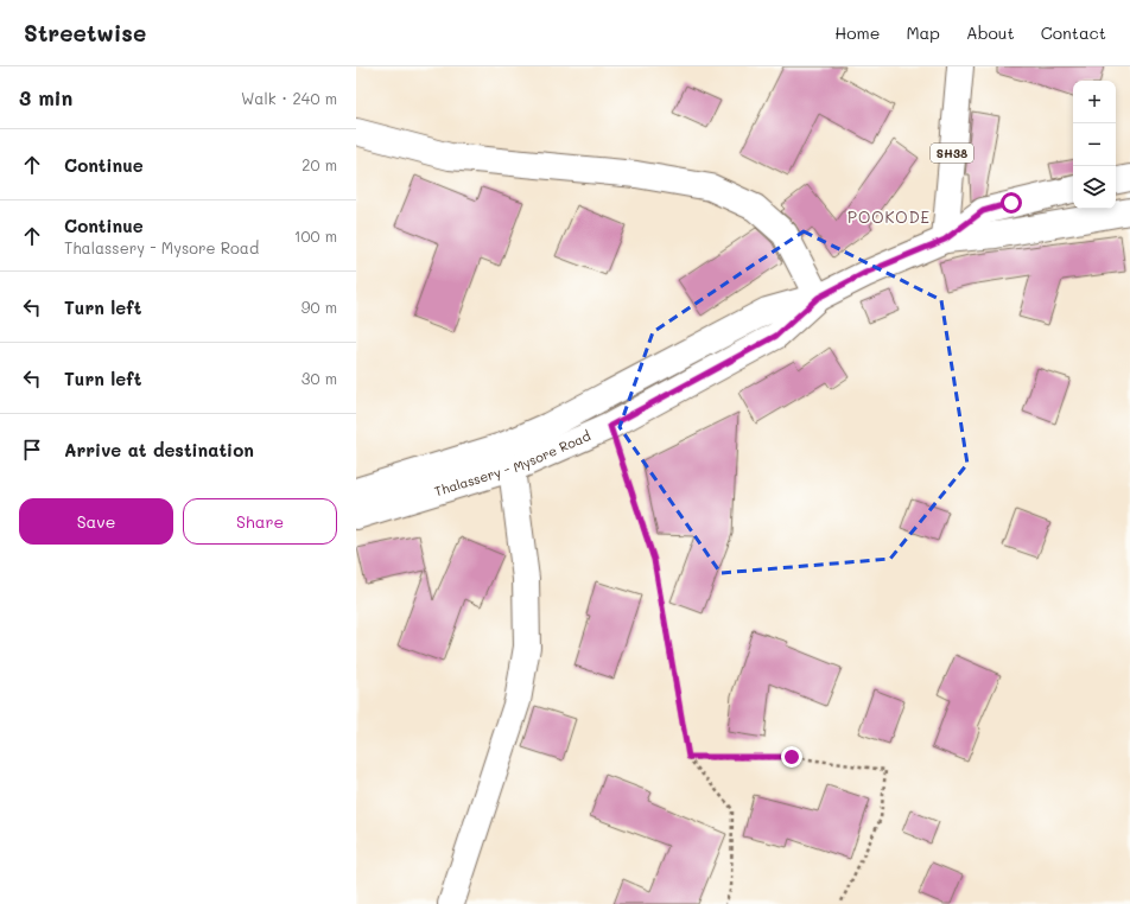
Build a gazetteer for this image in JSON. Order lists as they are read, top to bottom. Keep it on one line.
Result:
{"streets":{"main road":["SH38","Thalassery - Mysore Road"]},"crossings":[["SH38","Thalassery - Mysore Road"]],"districts":["POOKODE"],"page":{"header":"Streetwise","nav":["Home","Map","About","Contact"],"heading":["3 min","Walk · 240 m"],"map_buttons":["+","−"],"list":[["Continue","20 m"],["Continue","Thalassery - Mysore Road","100 m"],["Turn left","90 m"],["Turn left","30 m"],"Arrive at destination"],"buttons":["Save","Share"]}}
